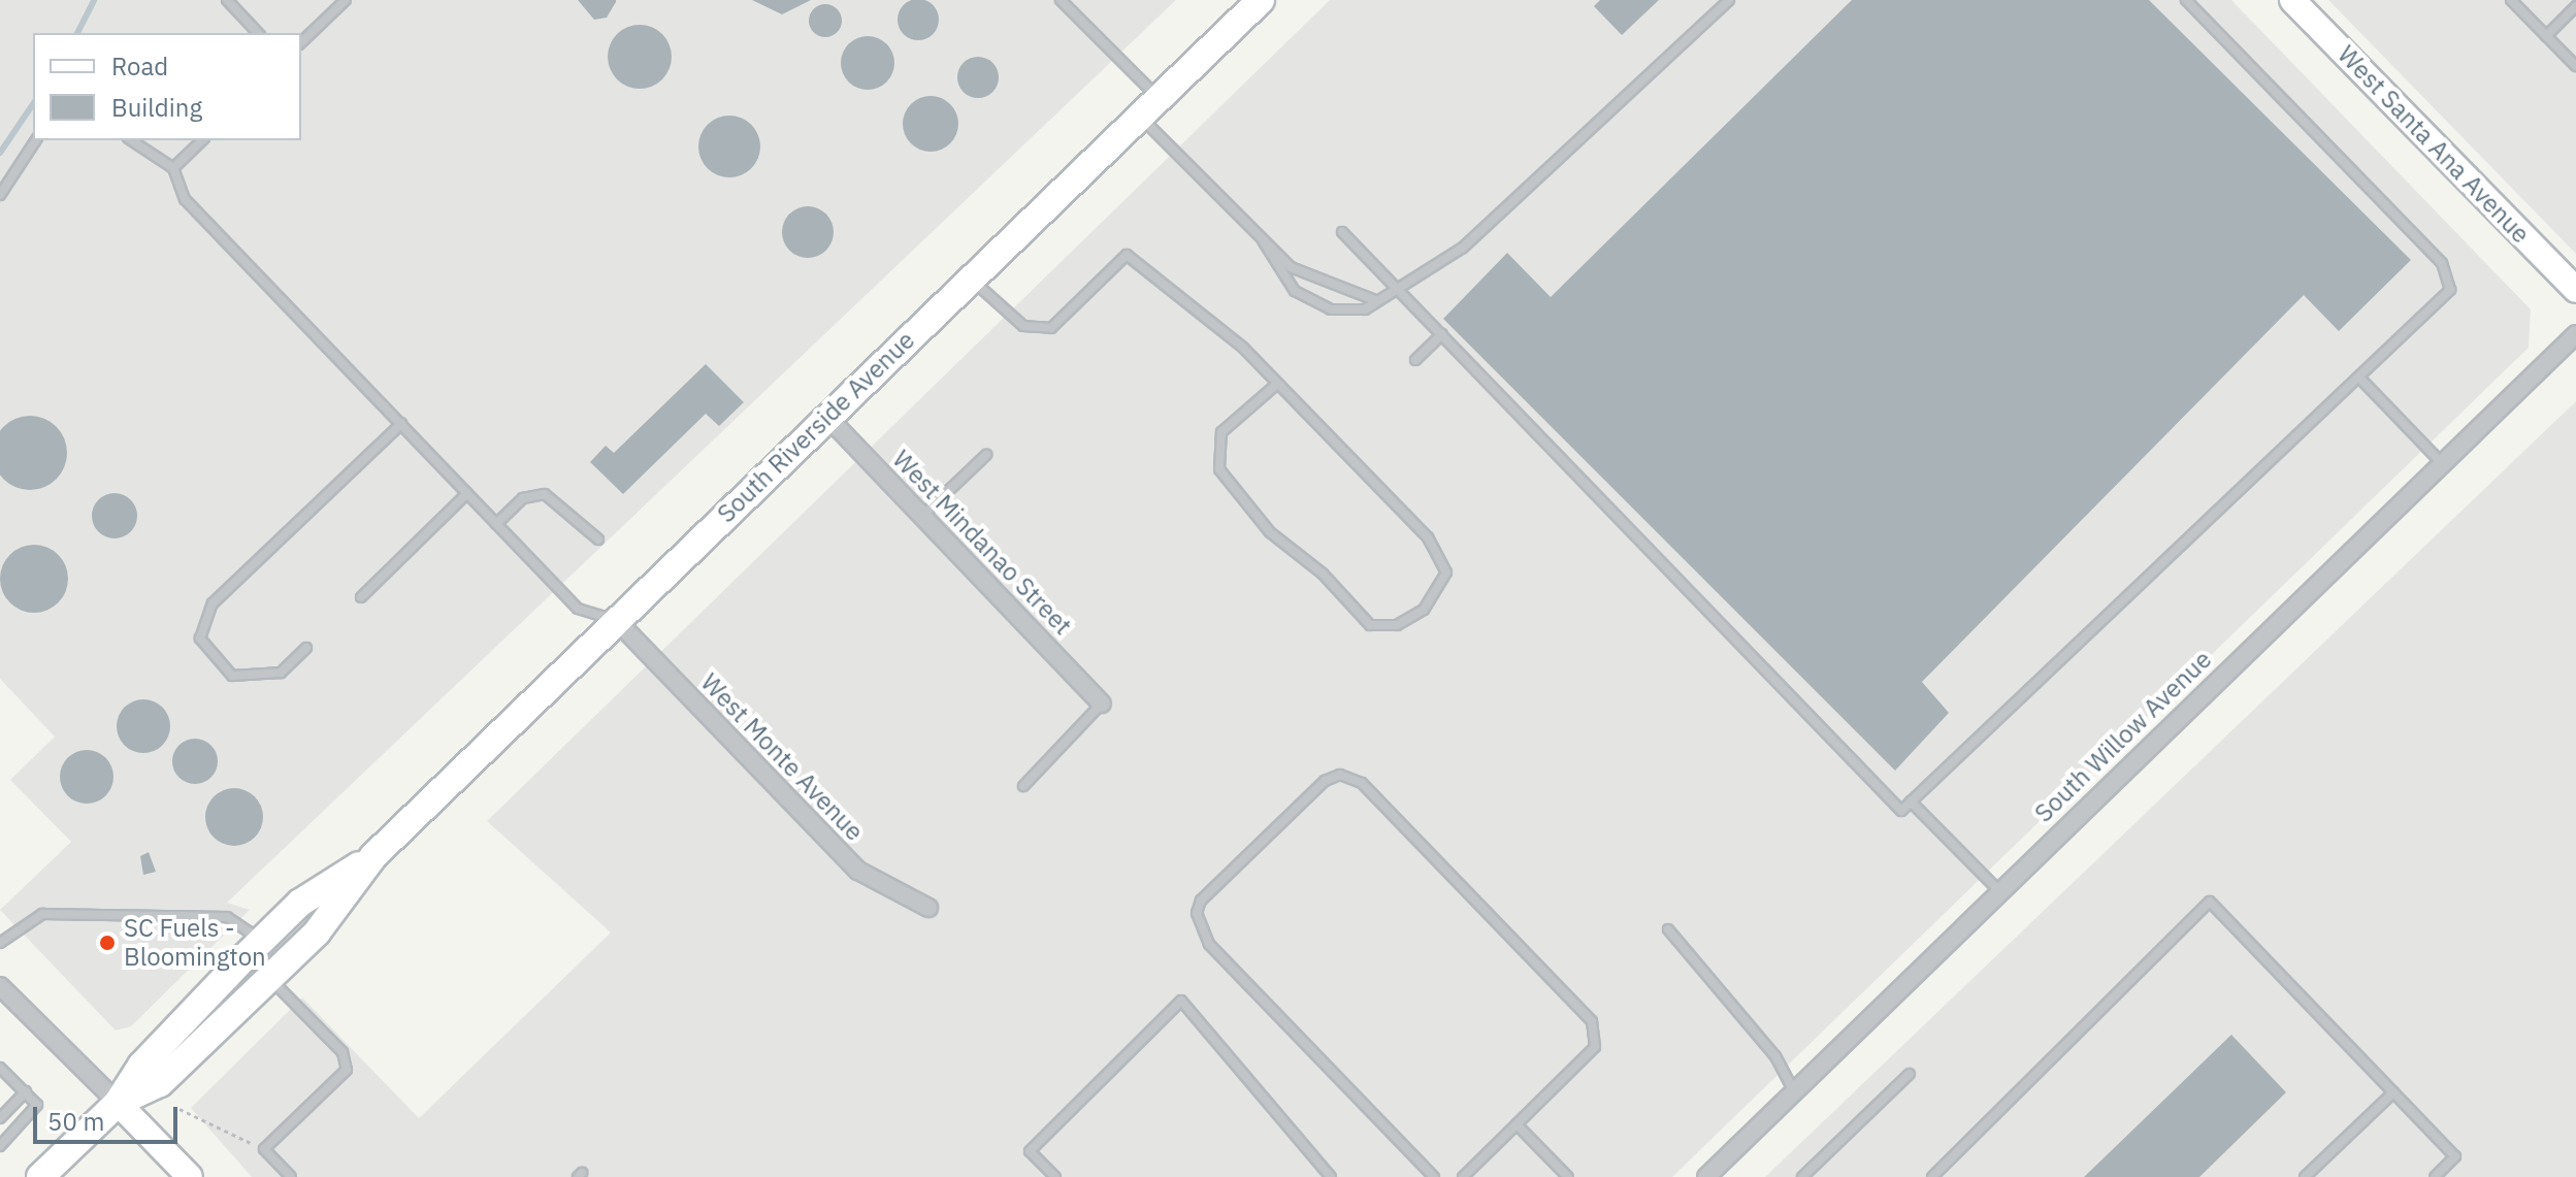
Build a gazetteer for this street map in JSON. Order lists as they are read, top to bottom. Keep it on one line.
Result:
{"streets":{"main road":["South Riverside Avenue"],"street":["West Santa Ana Avenue","West Mindanao Street","South Willow Avenue","West Monte Avenue"]},"crossings":[["South Riverside Avenue","West Mindanao Street"],["South Riverside Avenue","West Monte Avenue"]],"places":["SC Fuels - Bloomington"],"legend":["Road","Building"],"scale_bar":"50 m"}
